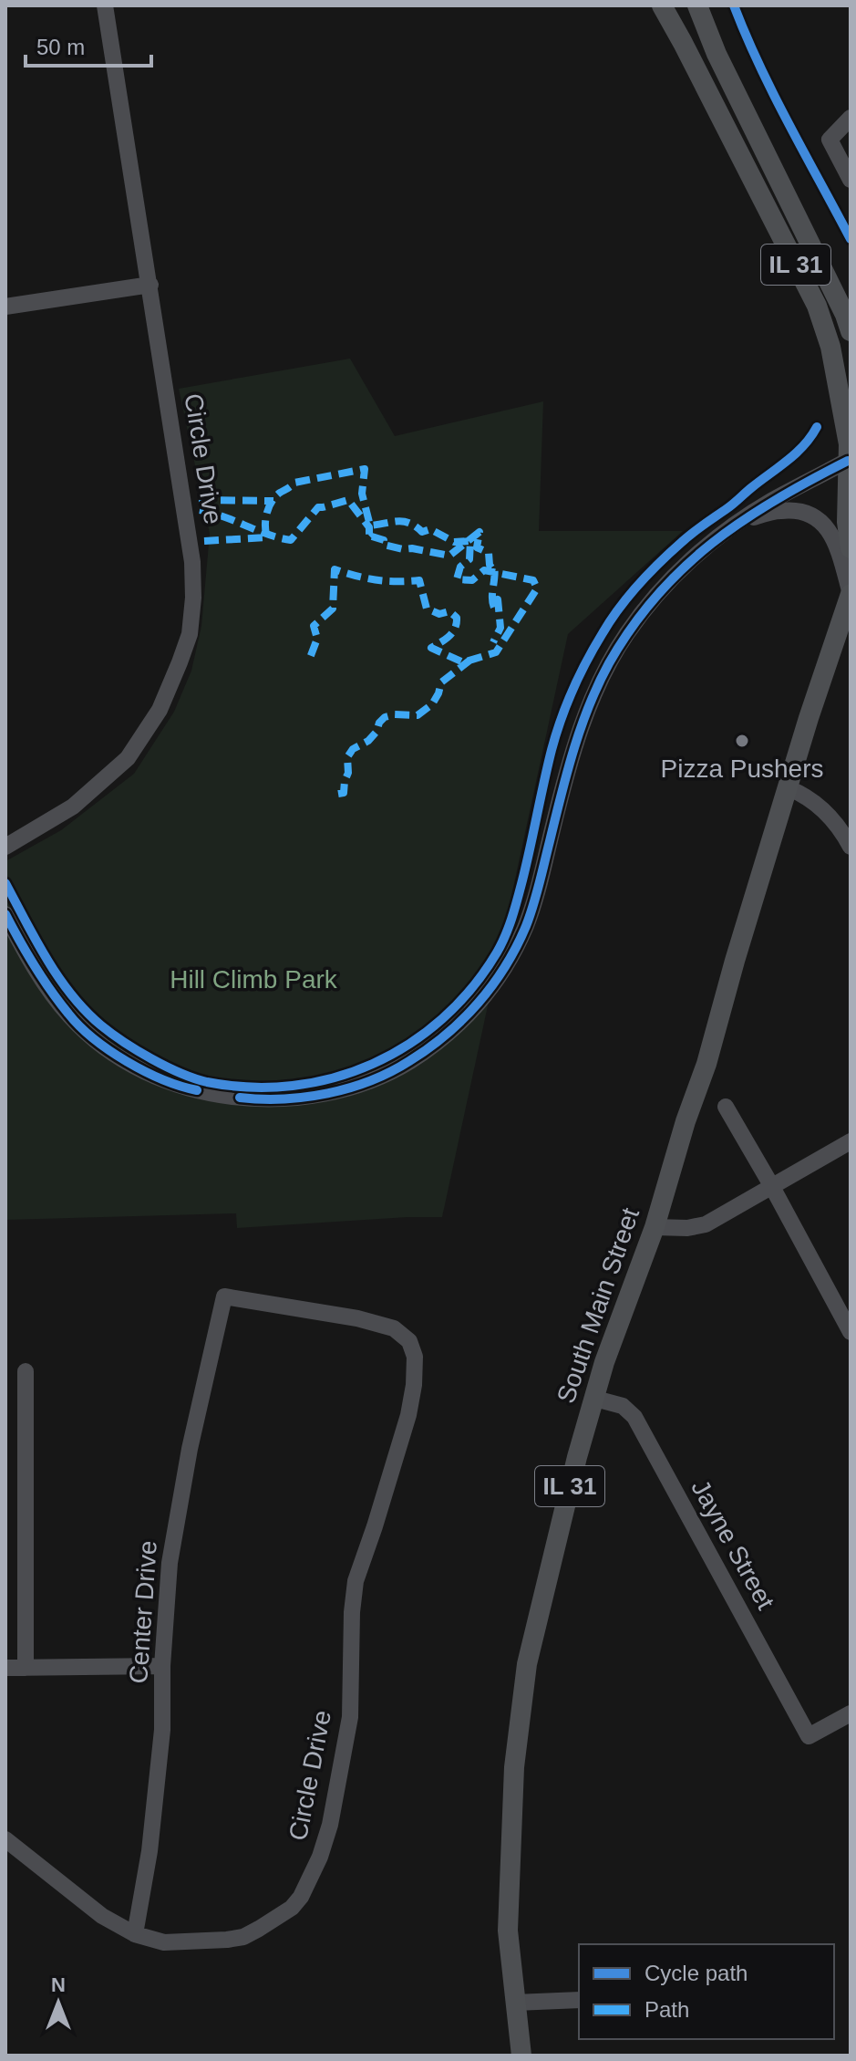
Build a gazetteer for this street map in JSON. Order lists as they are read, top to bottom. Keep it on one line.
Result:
{"streets":{"main road":["IL 31","South Main Street"],"street":["Circle Drive","Jayne Street","Center Drive"]},"crossings":[["Circle Drive","Center Drive"],["South Main Street","Jayne Street"]],"parks":["Hill Climb Park"],"places":["Pizza Pushers"],"legend":["Cycle path","Path"],"scale_bar":"50 m","north":"top"}
